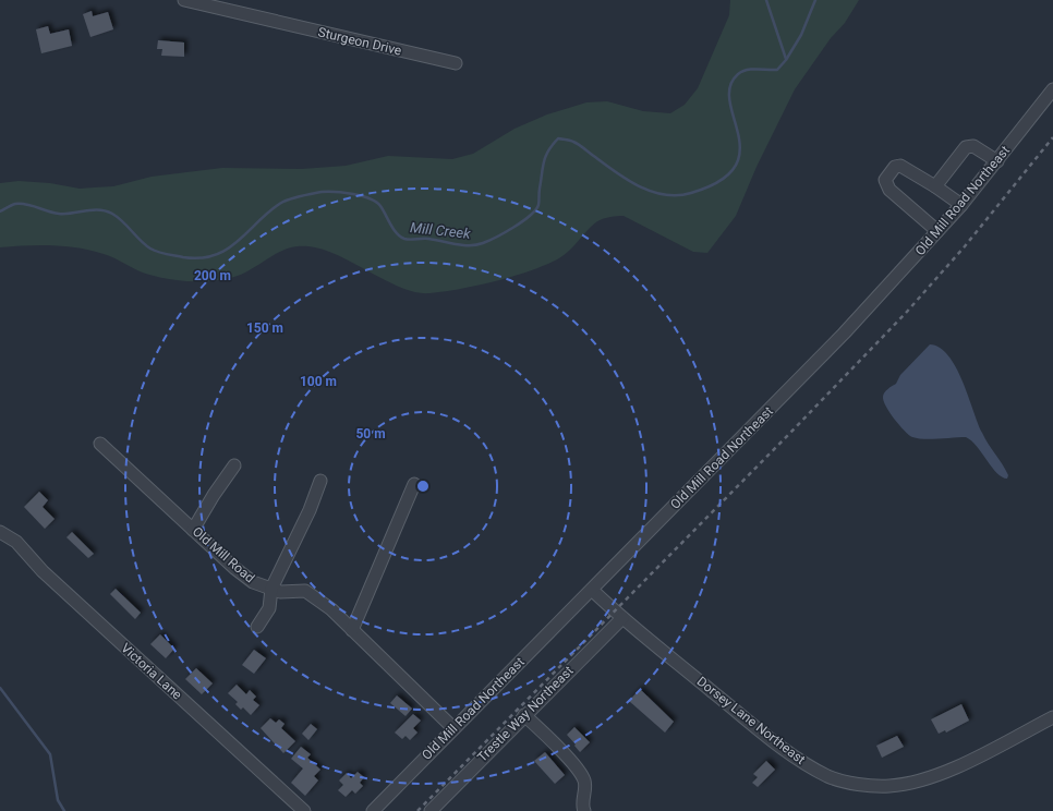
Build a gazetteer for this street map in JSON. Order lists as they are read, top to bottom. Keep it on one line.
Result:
{"streets":{"street":["Sturgeon Drive","Old Mill Road Northeast","Old Mill Road","Victoria Lane","Trestle Way Northeast","Dorsey Lane Northeast"]},"crossings":[["Old Mill Road Northeast","Old Mill Road"],["Old Mill Road Northeast","Dorsey Lane Northeast"],["Trestle Way Northeast","Dorsey Lane Northeast"]],"water":["Mill Creek"],"rings":["200 m","150 m","100 m","50 m"]}
